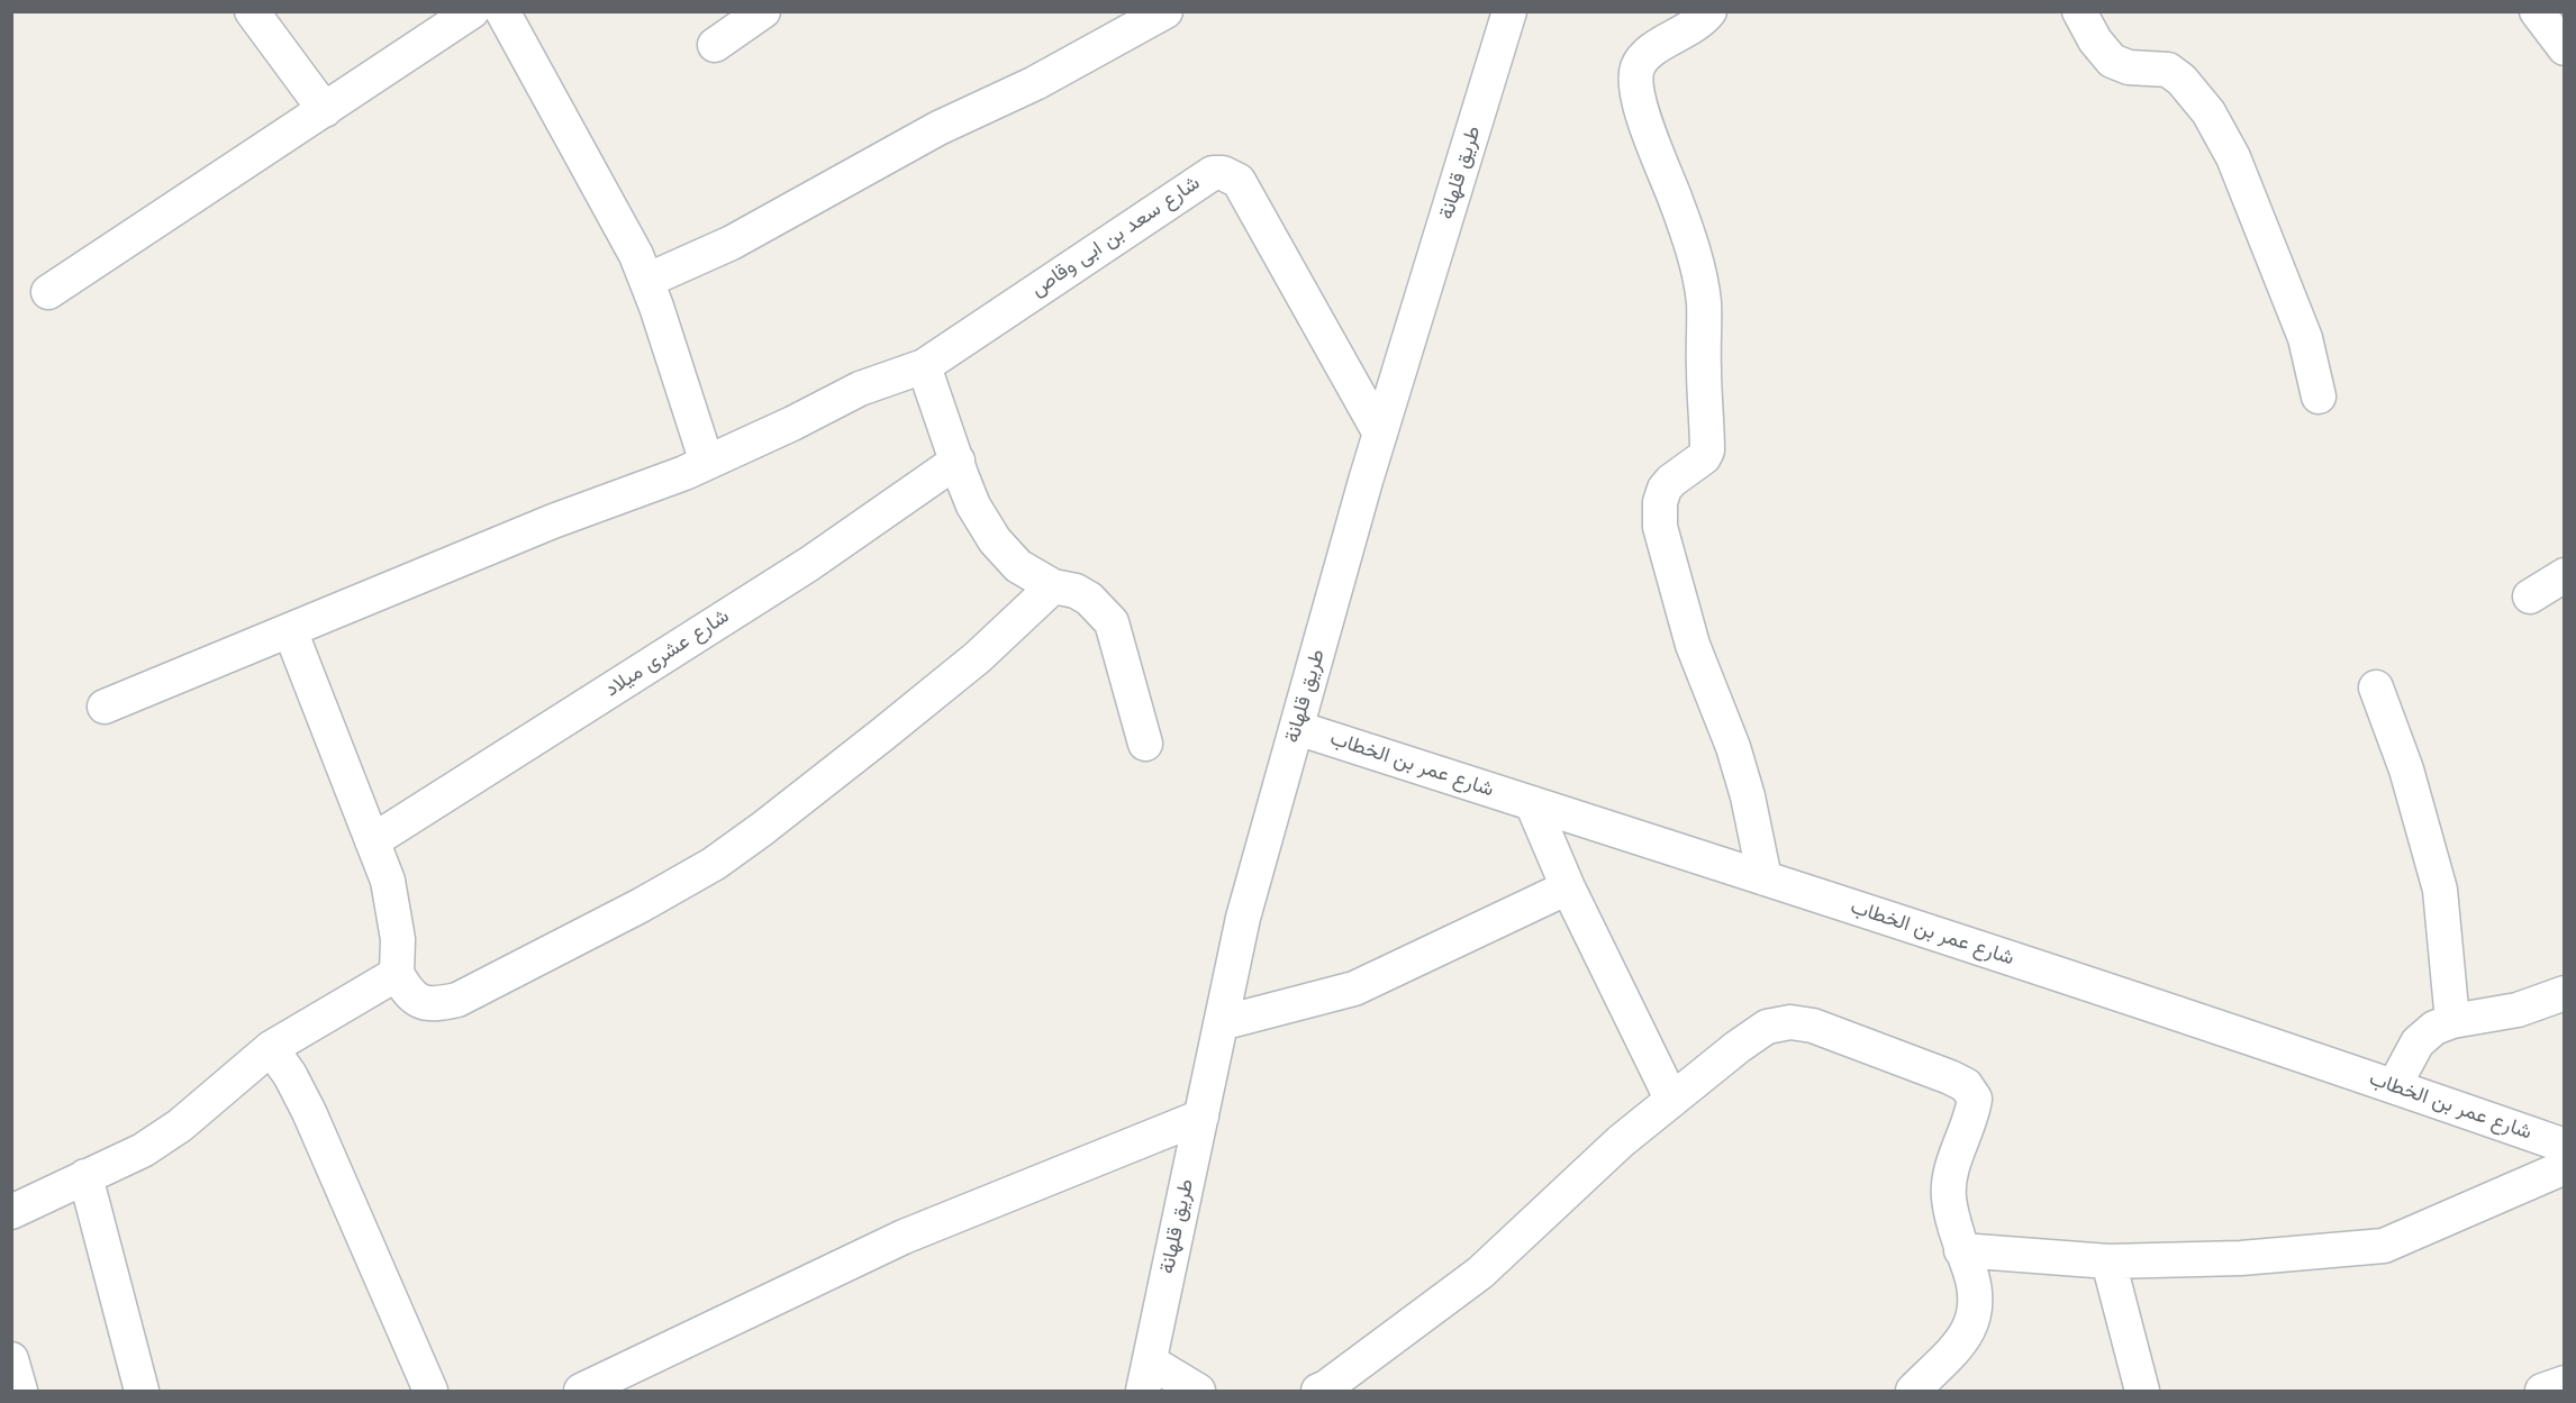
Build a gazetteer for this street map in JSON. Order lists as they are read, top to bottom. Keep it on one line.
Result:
{"streets":{"street":["طريق قلهانة","شارع سعد بن ابى وقاص","شارع عشرى ميلاد","شارع عمر بن الخطاب"]},"crossings":[["طريق قلهانة","شارع سعد بن ابى وقاص"],["طريق قلهانة","شارع عمر بن الخطاب"]]}
